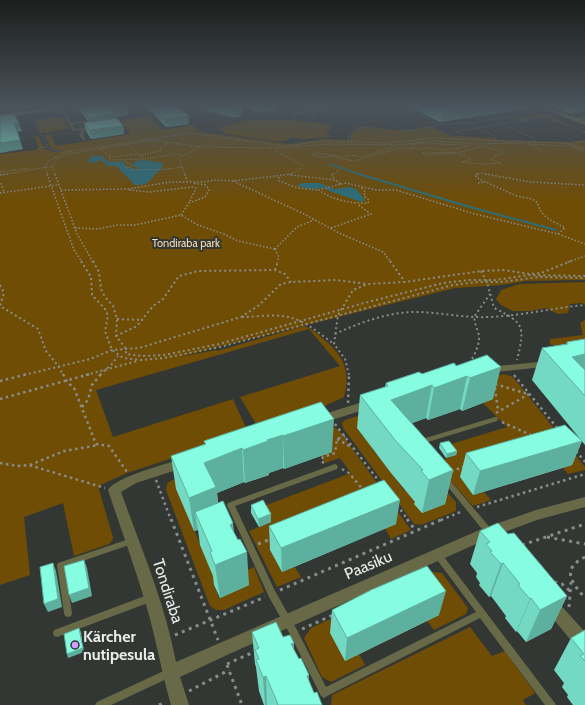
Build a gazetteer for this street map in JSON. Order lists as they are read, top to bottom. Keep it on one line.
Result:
{"streets":{"street":["Paasiku","Tondiraba"]},"crossings":[["Paasiku","Tondiraba"]],"parks":["Tondiraba park"],"places":["Kärcher nutipesula"]}
